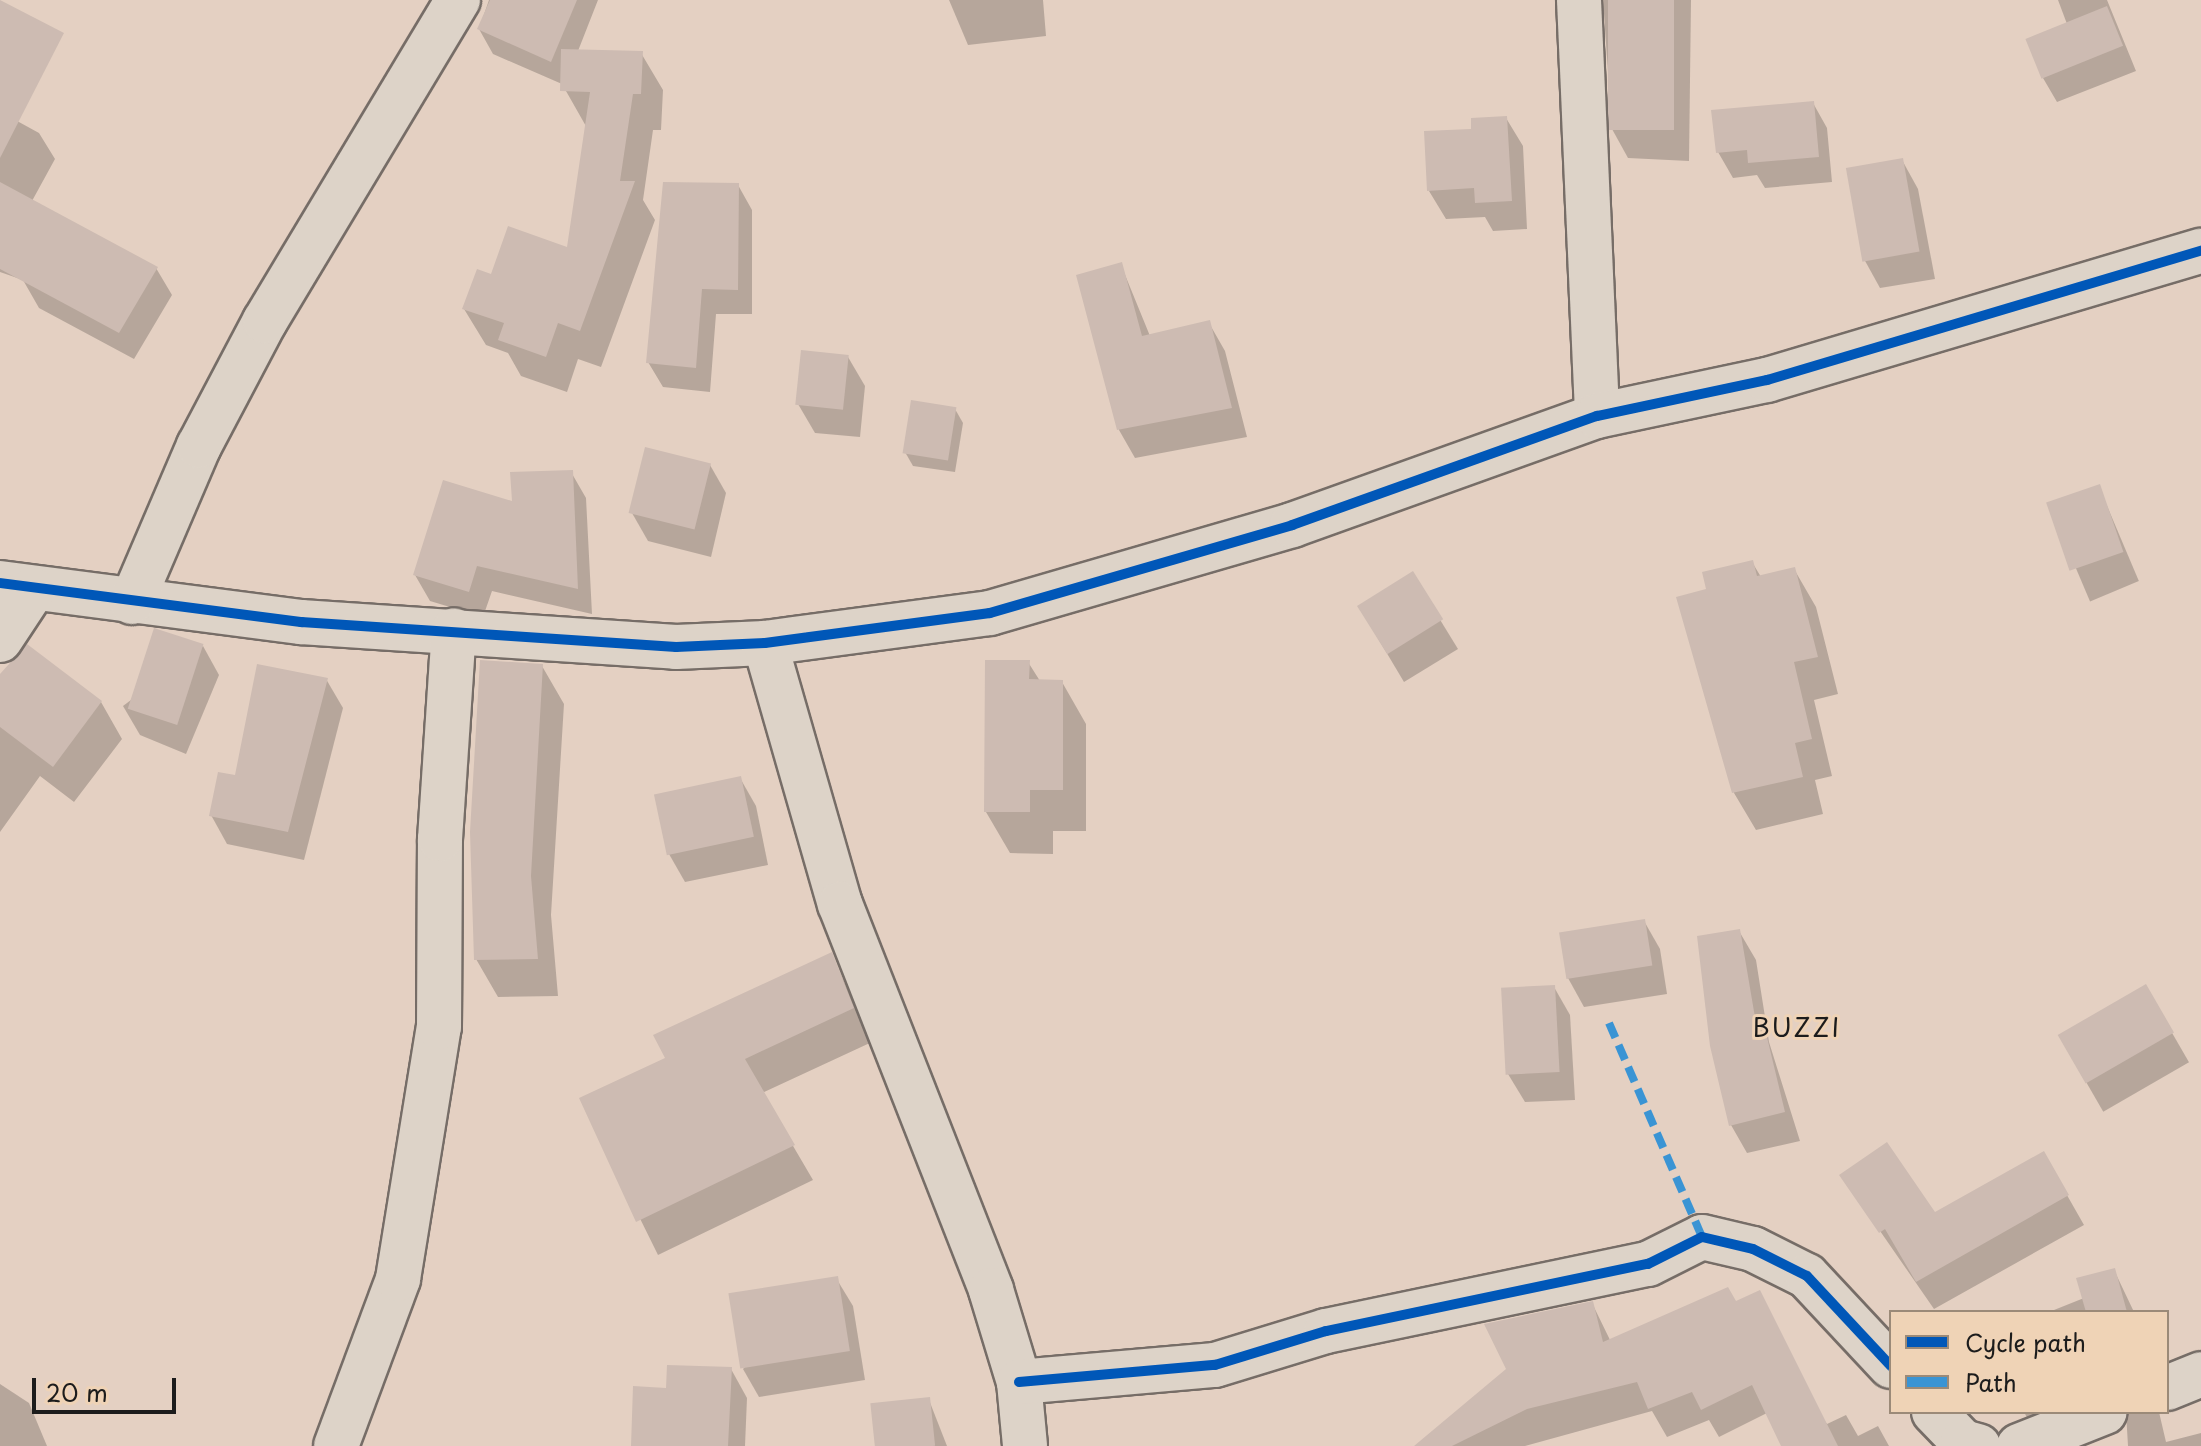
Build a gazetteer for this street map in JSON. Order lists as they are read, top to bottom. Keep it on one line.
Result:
{"districts":["BUZZI"],"legend":["Cycle path","Path"],"scale_bar":"20 m"}
